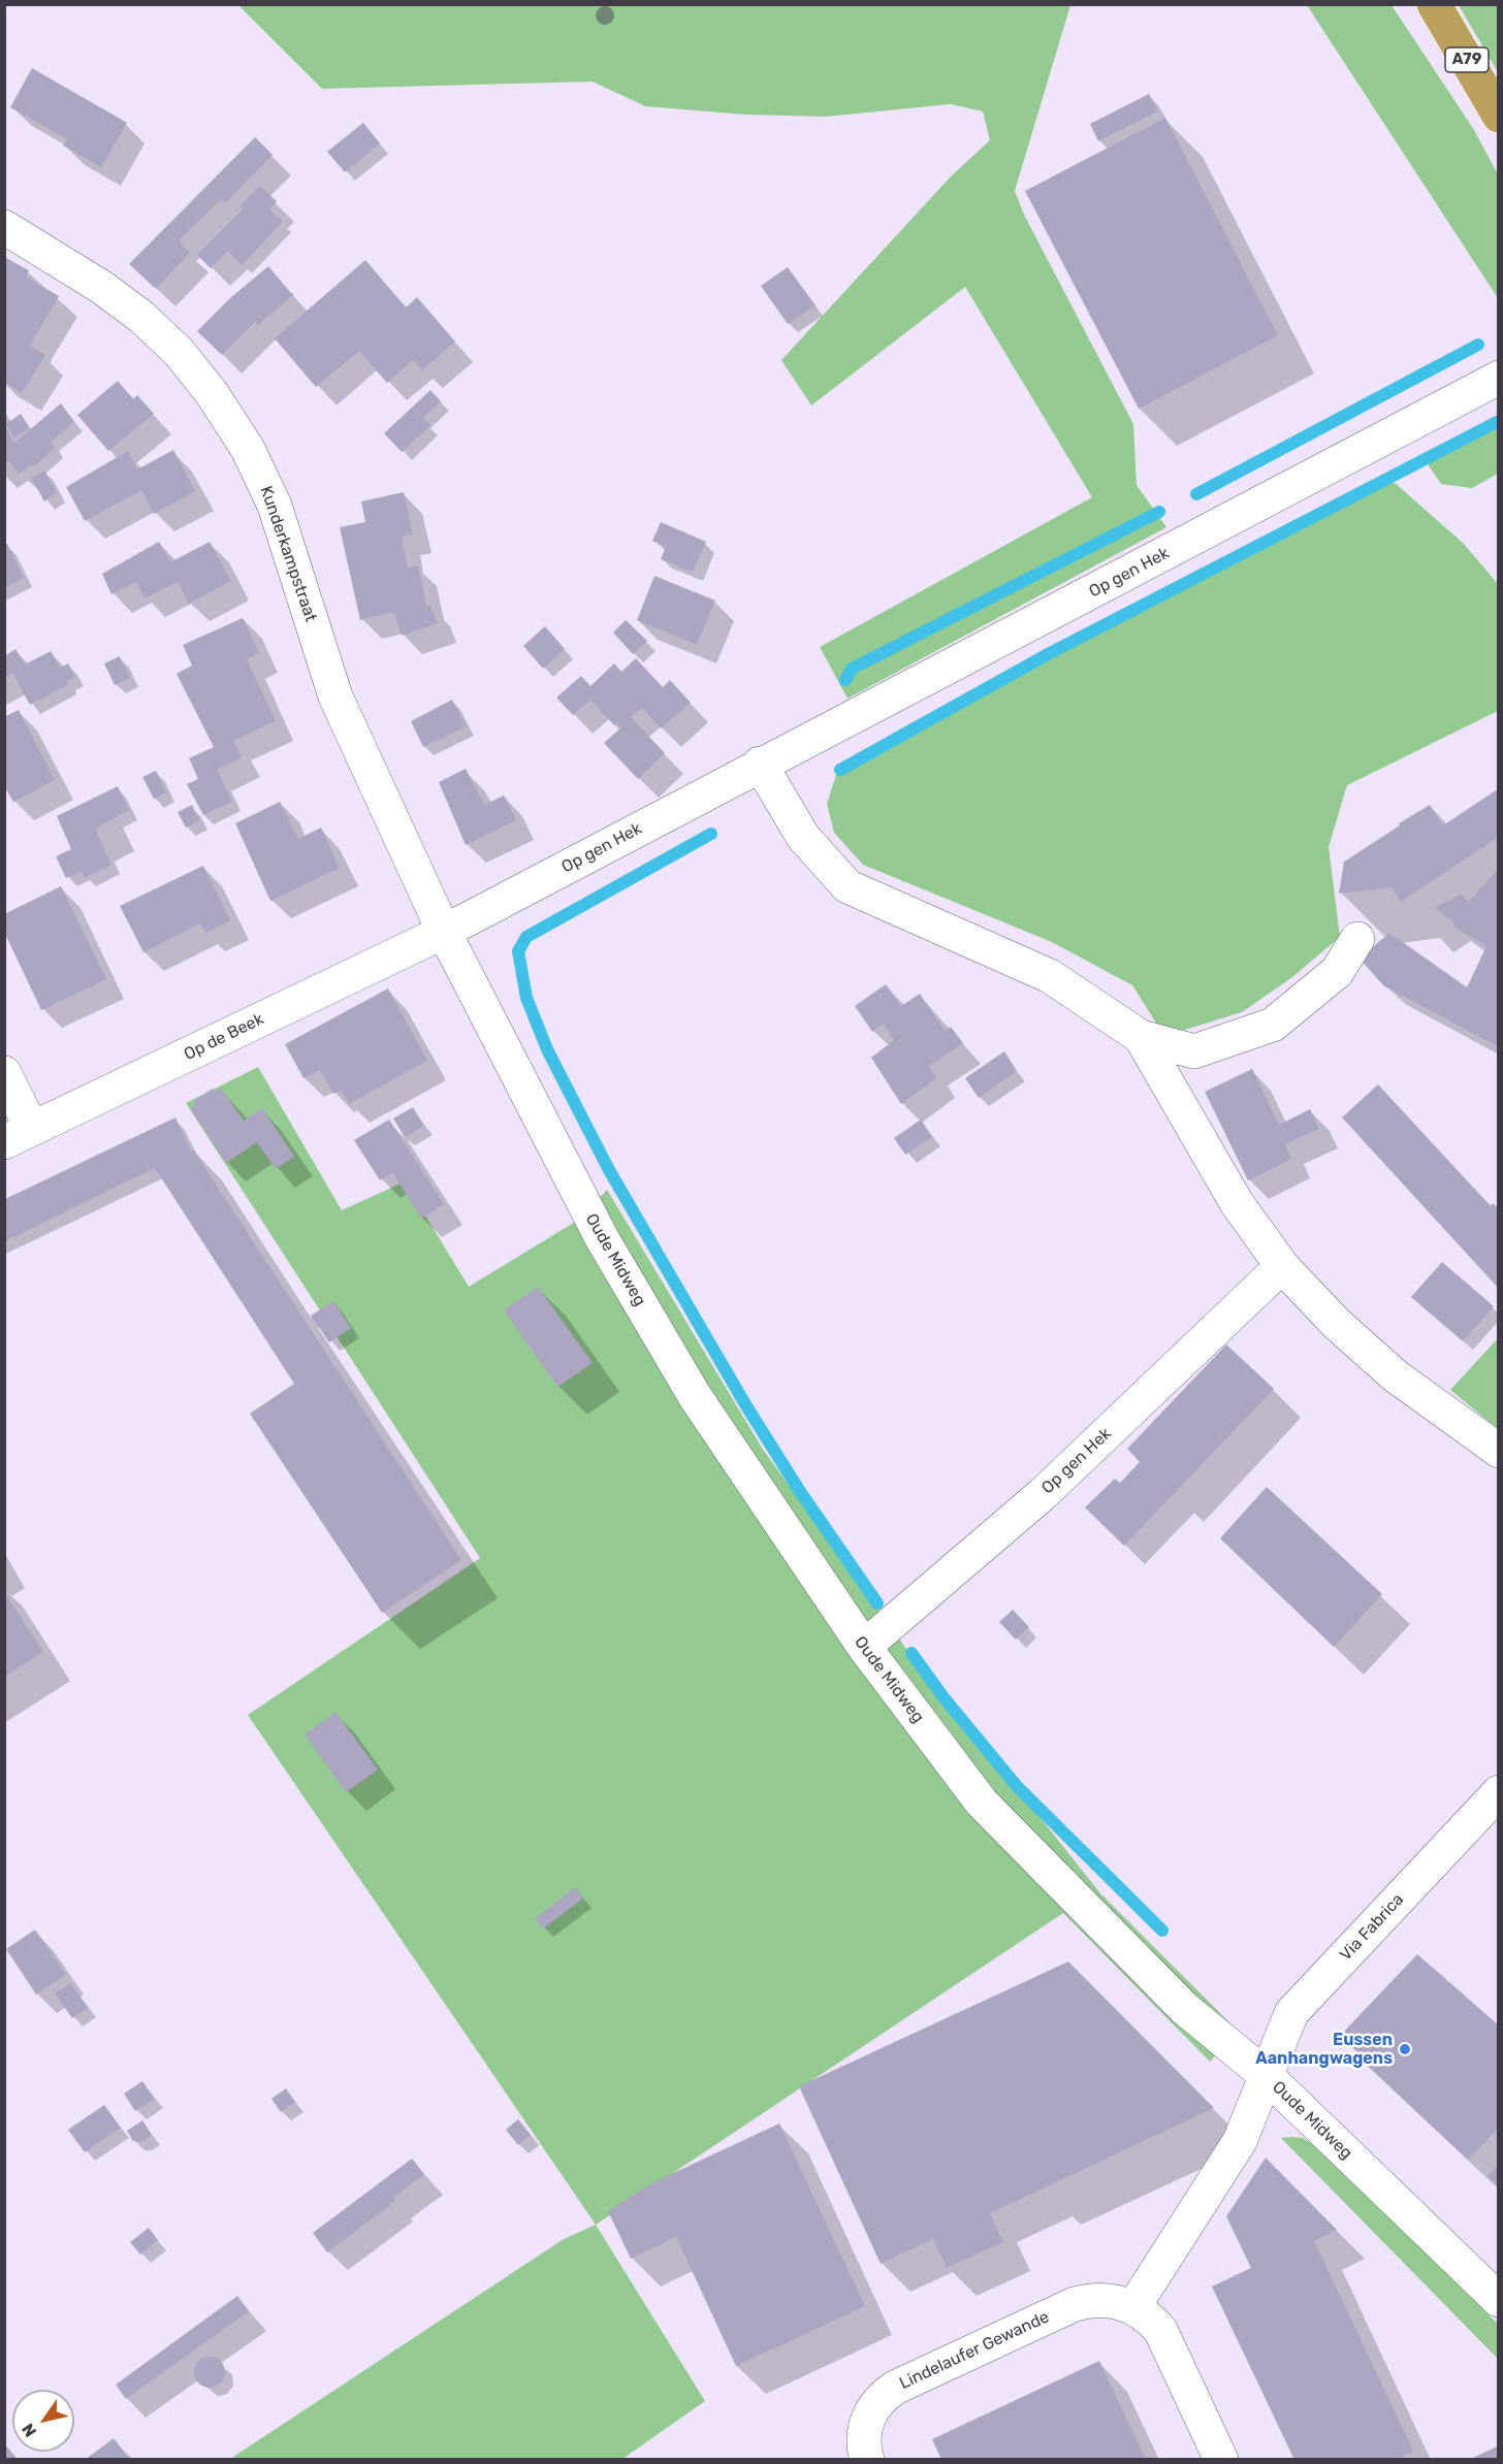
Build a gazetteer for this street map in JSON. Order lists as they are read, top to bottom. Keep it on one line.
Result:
{"streets":{"highway":["A79"],"street":["Kunderkampstraat","Op gen Hek","Op de Beek","Oude Midweg","Via Fabrica","Lindelaufer Gewande"]},"crossings":[["Kunderkampstraat","Op gen Hek"],["Kunderkampstraat","Op de Beek"],["Kunderkampstraat","Oude Midweg"],["Op gen Hek","Op de Beek"],["Op gen Hek","Oude Midweg"],["Op de Beek","Oude Midweg"],["Oude Midweg","Via Fabrica"]],"places":["Eussen Aanhangwagens"],"north":"bottom left"}
